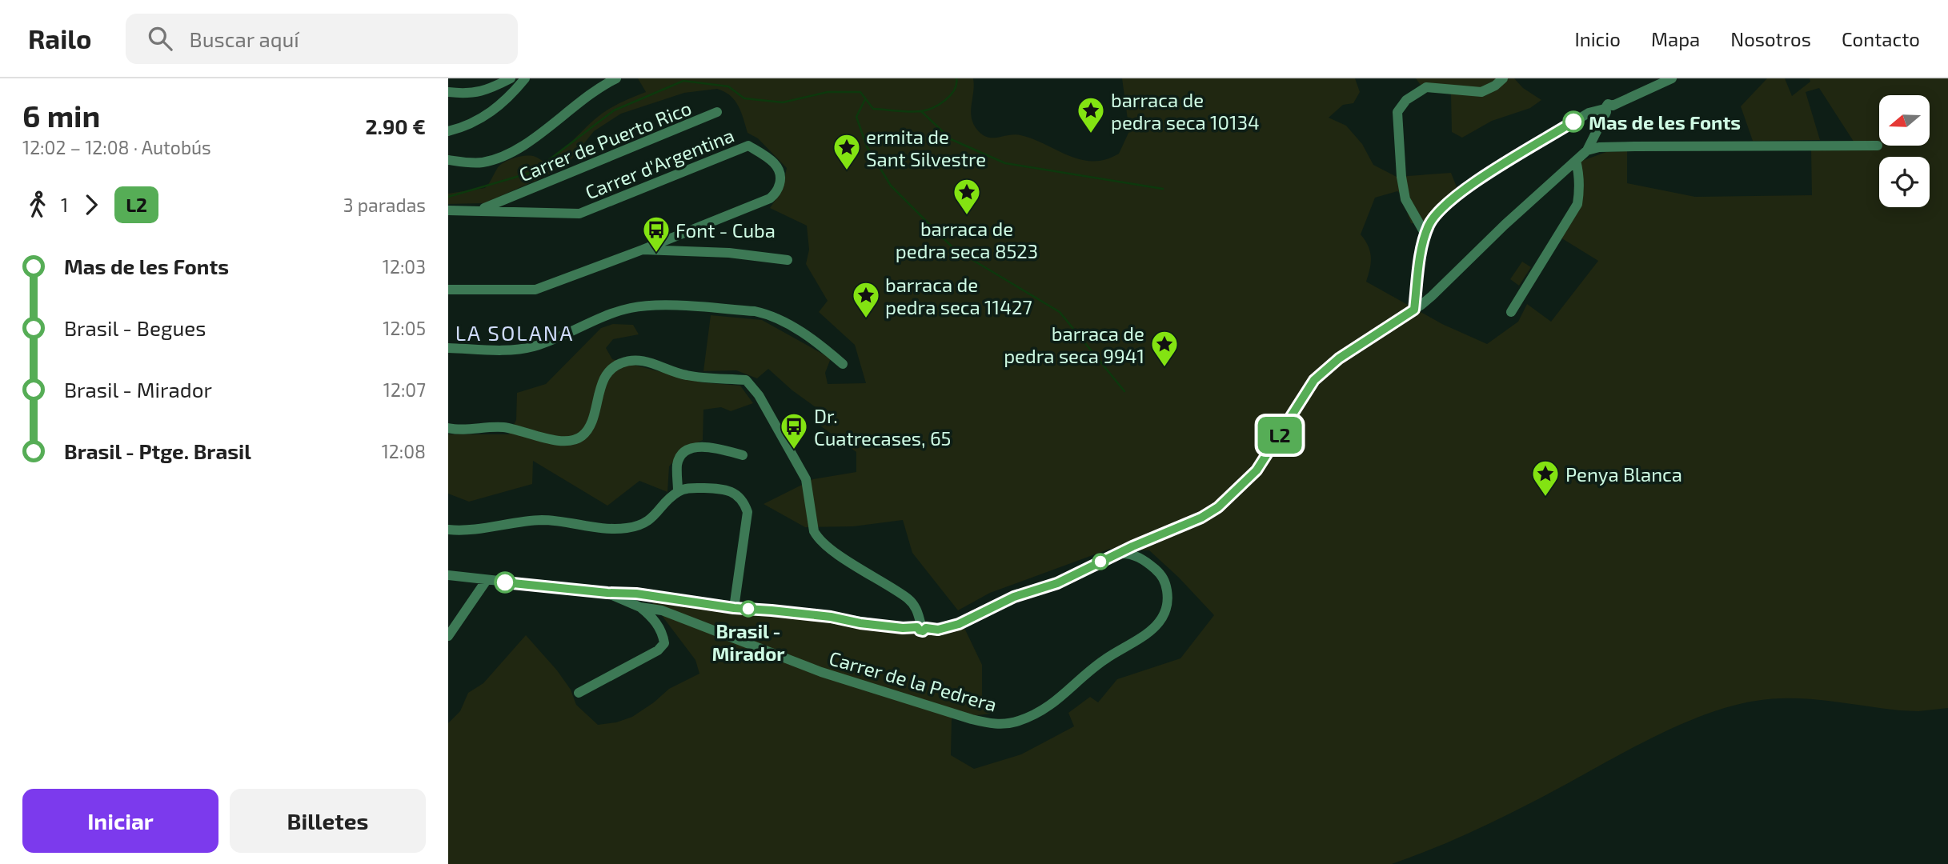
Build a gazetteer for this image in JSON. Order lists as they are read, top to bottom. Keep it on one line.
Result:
{"streets":{"street":["Carrer de Puerto Rico","Carrer d'Argentina","Carrer de la Pedrera"]},"crossings":[["Carrer de Puerto Rico","Carrer d'Argentina"]],"districts":["LA SOLANA"],"places":{"other":["Mas de les Fonts","Brasil - Mirador"],"place":["barraca de pedra seca 10134","ermita de Sant Silvestre","barraca de pedra seca 8523","barraca de pedra seca 11427","barraca de pedra seca 9941","Penya Blanca"],"bus stop":["Font - Cuba","Dr. Cuatrecases, 65"]},"lines":["bus line L2"],"north":"left","page":{"header":"Railo","search":"Buscar aquí","nav":["Inicio","Mapa","Nosotros","Contacto"],"heading":["6 min","12:02 – 12:08 · Autobús","2.90 €"],"on_map":"L2","legs":["1","L2","3 paradas"],"list":[{"name":"Mas de les Fonts","value":"12:03"},{"name":"Brasil - Begues","value":"12:05"},{"name":"Brasil - Mirador","value":"12:07"},{"name":"Brasil - Ptge. Brasil","value":"12:08"}],"buttons":["Iniciar","Billetes"]}}
